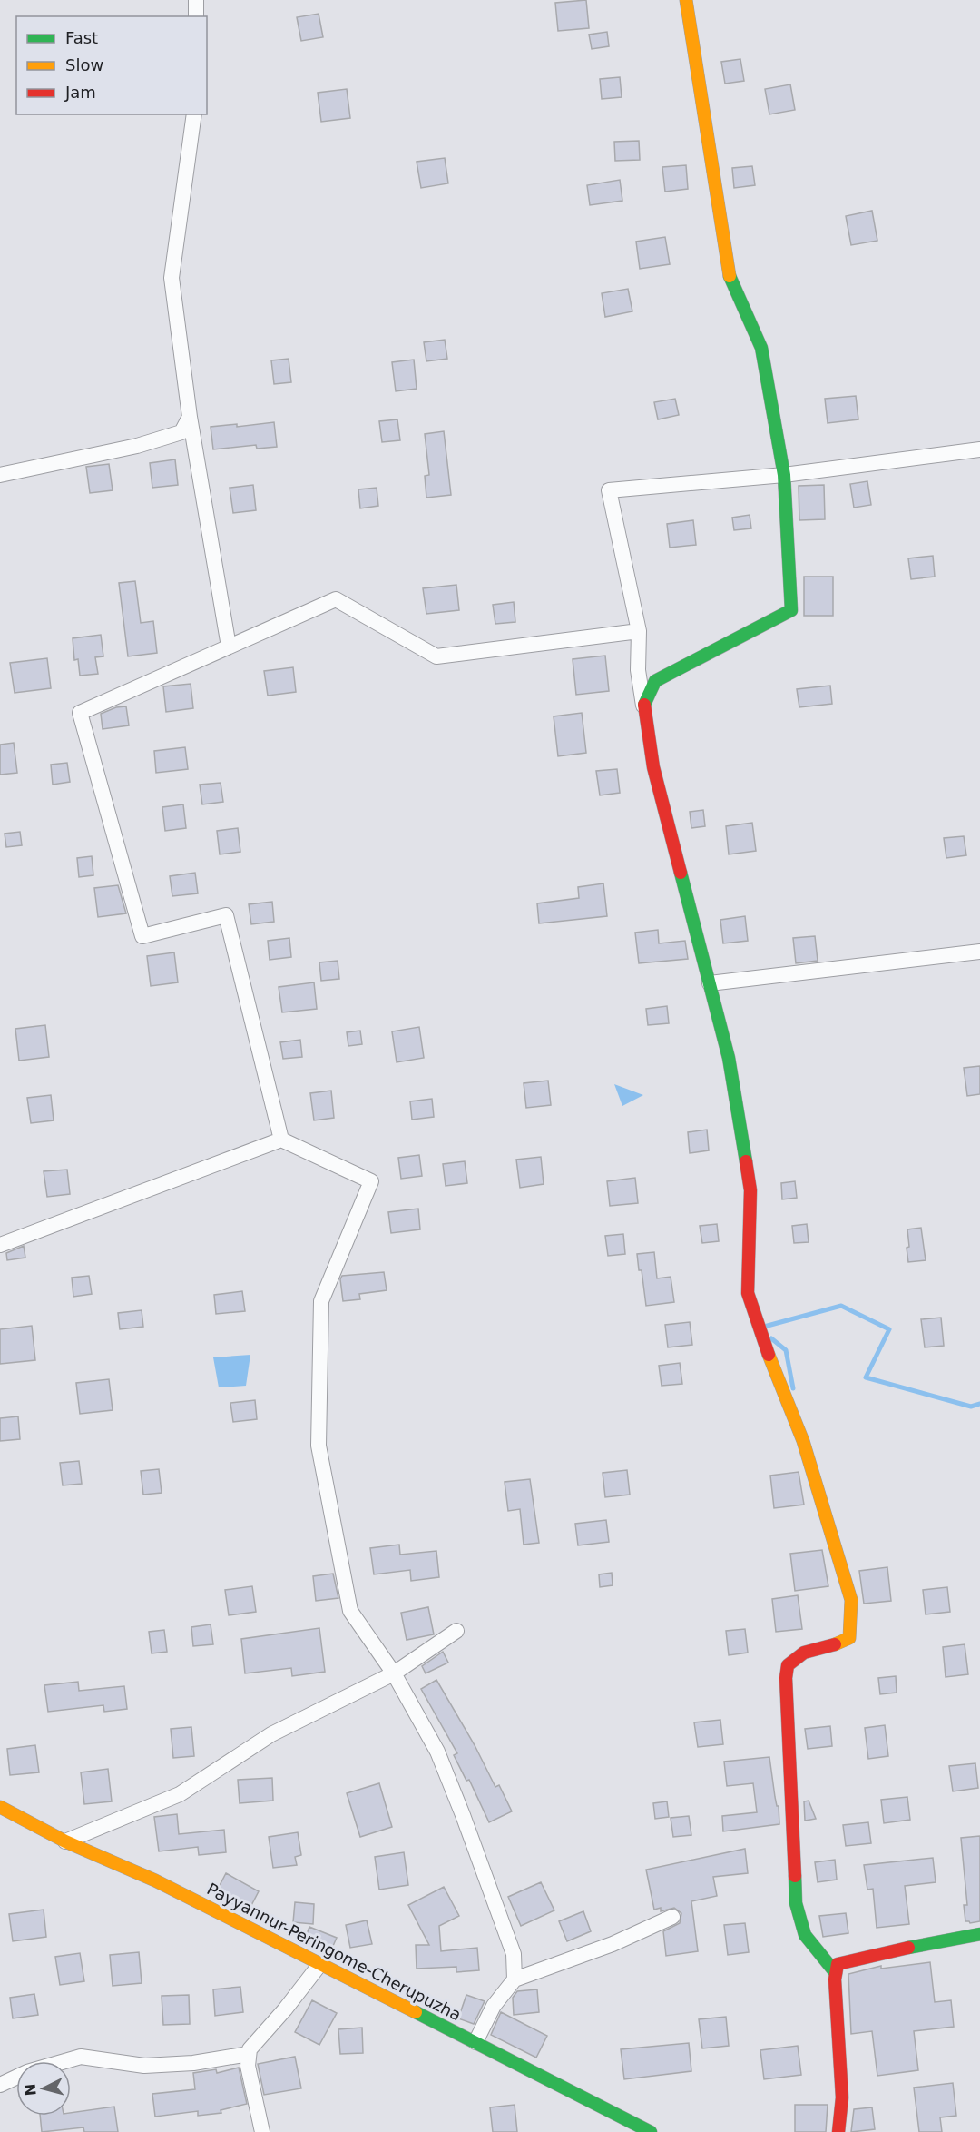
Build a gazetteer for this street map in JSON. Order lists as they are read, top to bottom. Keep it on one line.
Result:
{"streets":{"street":["Payyannur-Peringome-Cherupuzha"]},"legend":["Fast","Slow","Jam"],"north":"left"}
